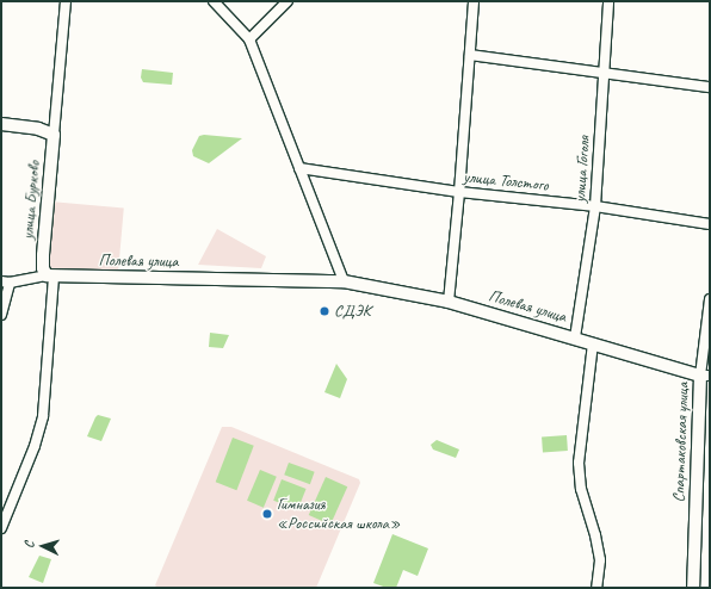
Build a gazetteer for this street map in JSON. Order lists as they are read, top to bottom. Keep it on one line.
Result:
{"streets":{"street":["улица Гоголя","улица Толстого","улица Бурково","Полевая улица","Спартаковская улица"]},"crossings":[["улица Гоголя","улица Толстого"],["улица Гоголя","Полевая улица"],["улица Бурково","Полевая улица"],["Полевая улица","Спартаковская улица"]],"places":["СДЭК","Гимназия «Российская школа»"],"north":"left"}
